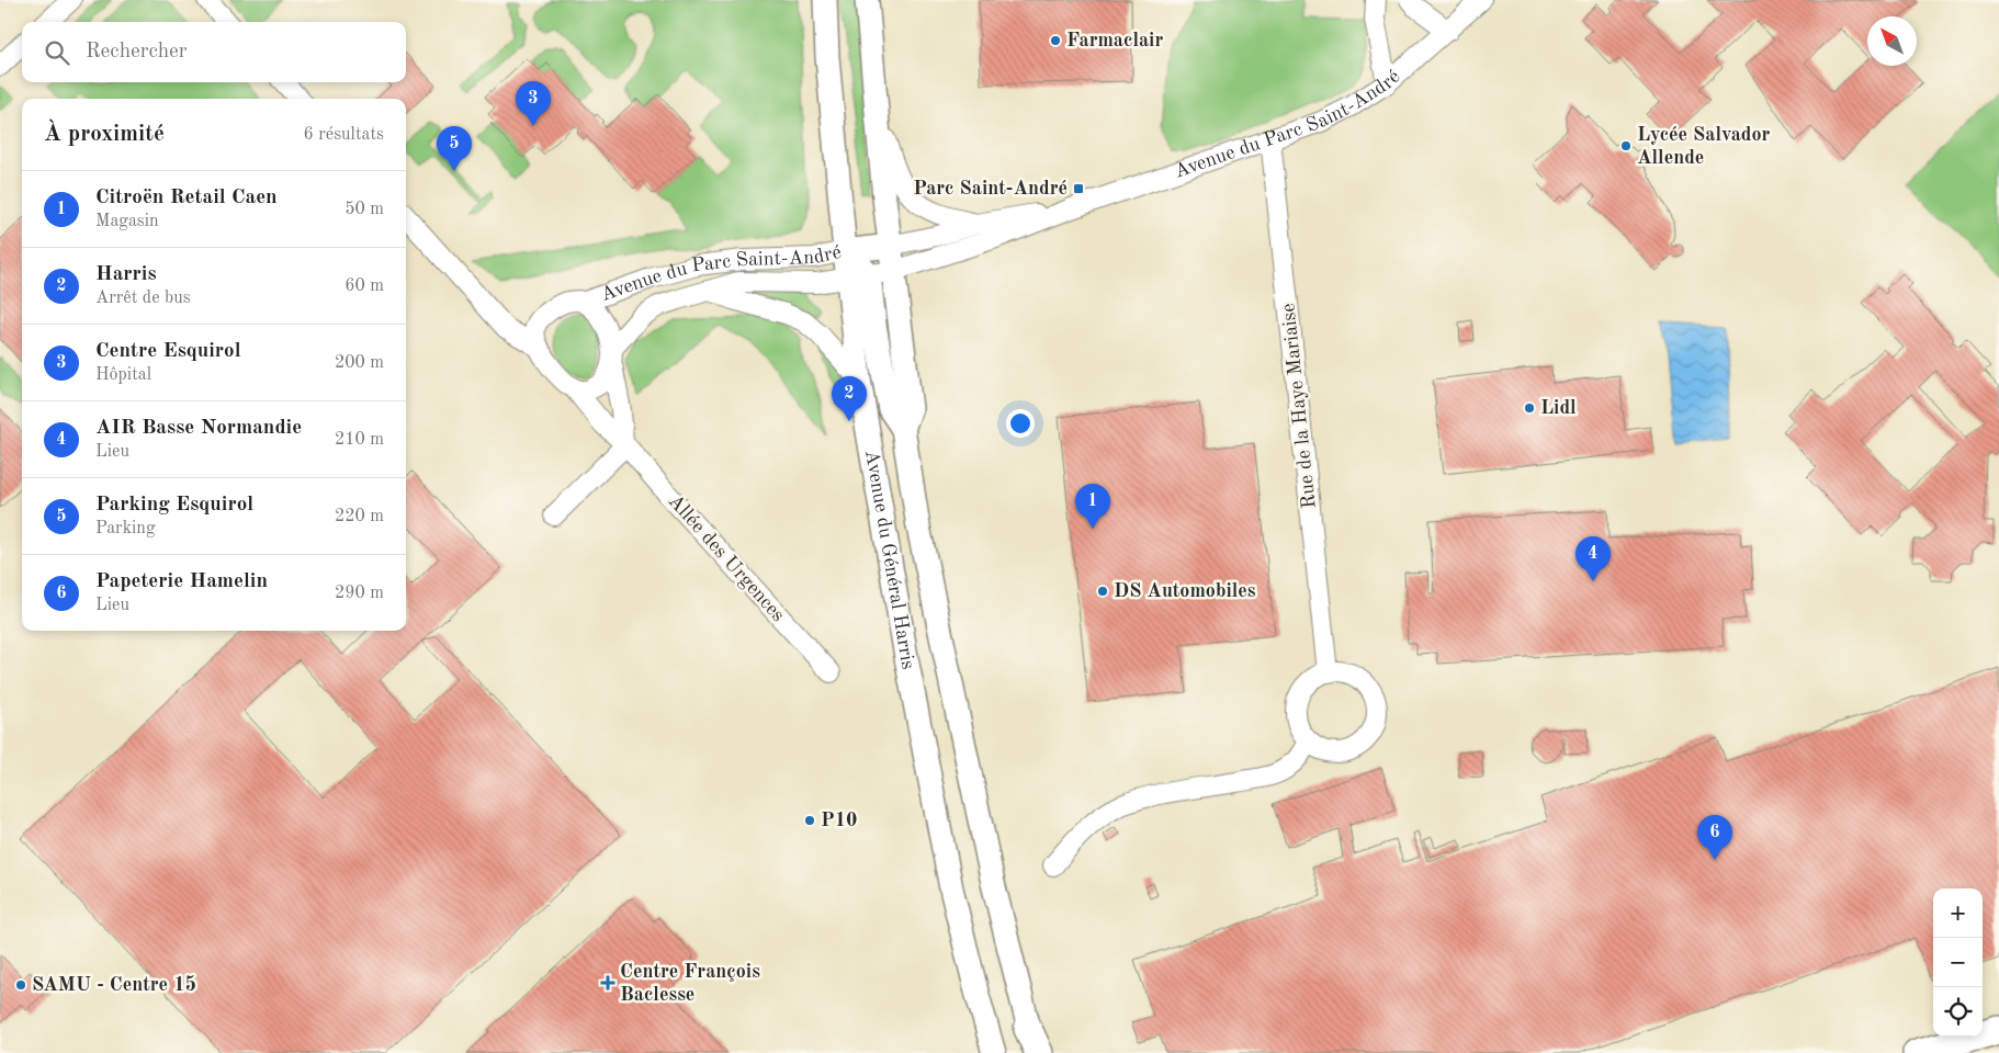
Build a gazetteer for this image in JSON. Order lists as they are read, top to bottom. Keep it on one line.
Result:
{"streets":{"main road":["Avenue du Parc Saint-André","Avenue du Général Harris"],"street":["Rue de la Haye Mariaise","Allée des Urgences"]},"crossings":[["Avenue du Parc Saint-André","Rue de la Haye Mariaise"],["Avenue du Parc Saint-André","Allée des Urgences"],["Avenue du Parc Saint-André","Avenue du Général Harris"]],"places":{"other":["Farmaclair","Lycée Salvador Allende","Lidl","DS Automobiles","P10","SAMU - Centre 15"],"transit":["Parc Saint-André"],"health":["Centre François Baclesse"]},"north":"top left","page":{"search":"Rechercher","pins":["3","5","2","1","4","6"],"heading":["À proximité","6 résultats"],"list":[{"mark":"1","name":"Citroën Retail Caen","note":"Magasin","value":"50 m"},{"mark":"2","name":"Harris","note":"Arrêt de bus","value":"60 m"},{"mark":"3","name":"Centre Esquirol","note":"Hôpital","value":"200 m"},{"mark":"4","name":"AIR Basse Normandie","note":"Lieu","value":"210 m"},{"mark":"5","name":"Parking Esquirol","note":"Parking","value":"220 m"},{"mark":"6","name":"Papeterie Hamelin","note":"Lieu","value":"290 m"}],"map_buttons":["+","−"]}}
